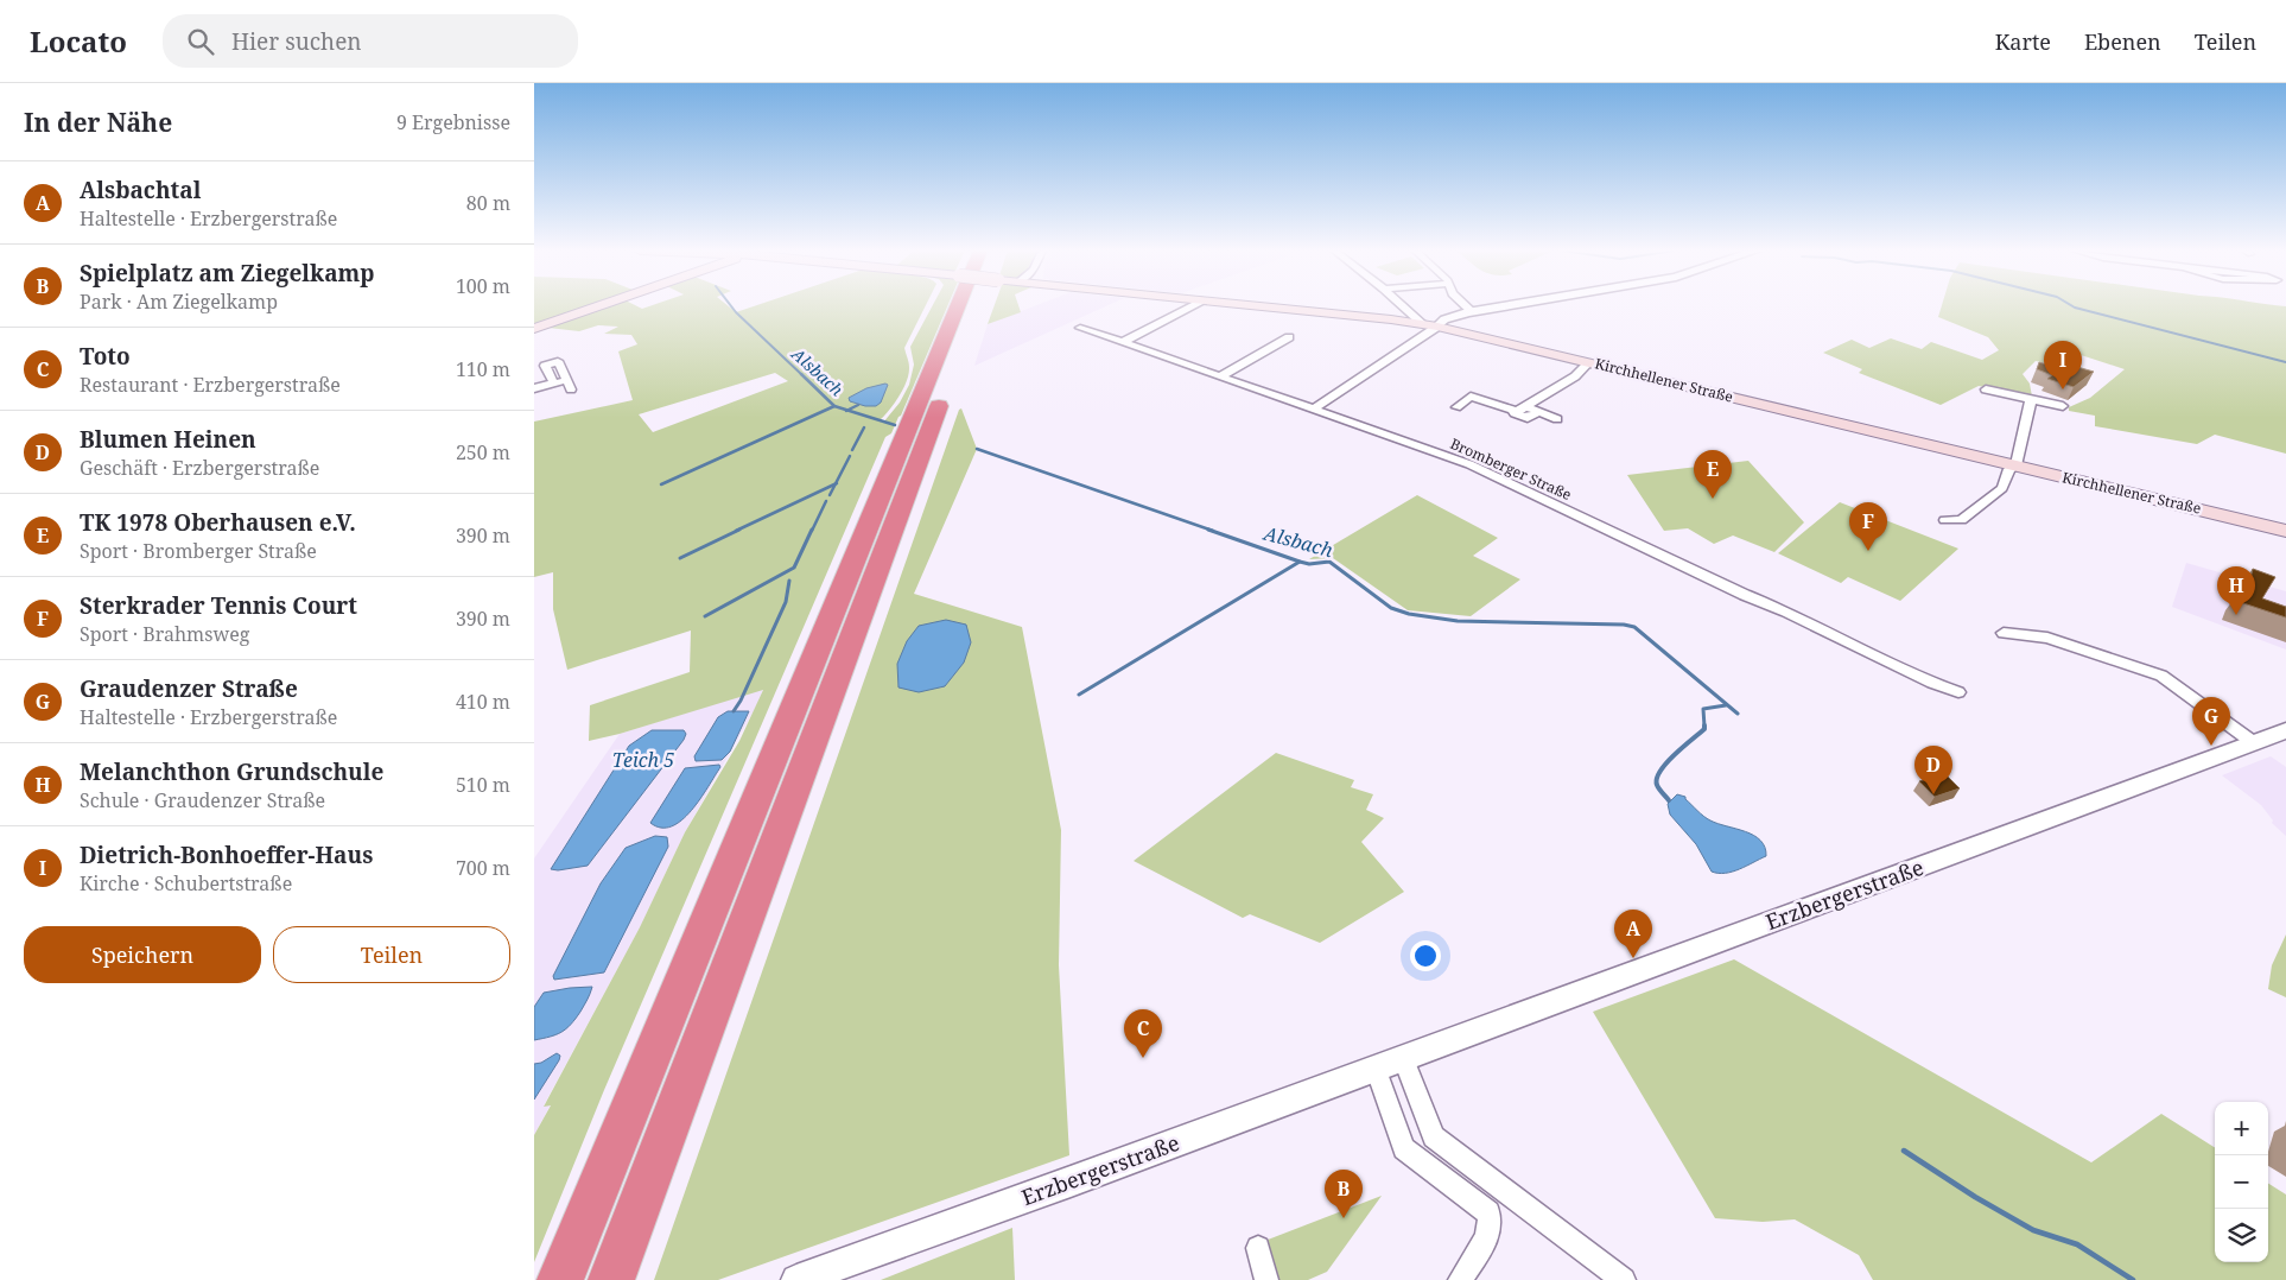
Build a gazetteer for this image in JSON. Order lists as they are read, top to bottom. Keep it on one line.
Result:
{"streets":{"main road":["Kirchhellener Straße"],"street":["Bromberger Straße","Erzbergerstraße"]},"water":["Alsbach","Teich 5"],"page":{"header":"Locato","search":"Hier suchen","nav":["Karte","Ebenen","Teilen"],"heading":["In der Nähe","9 Ergebnisse"],"list":[{"mark":"A","name":"Alsbachtal","note":"Haltestelle · Erzbergerstraße","value":"80 m"},{"mark":"B","name":"Spielplatz am Ziegelkamp","note":"Park · Am Ziegelkamp","value":"100 m"},{"mark":"C","name":"Toto","note":"Restaurant · Erzbergerstraße","value":"110 m"},{"mark":"D","name":"Blumen Heinen","note":"Geschäft · Erzbergerstraße","value":"250 m"},{"mark":"E","name":"TK 1978 Oberhausen e.V.","note":"Sport · Bromberger Straße","value":"390 m"},{"mark":"F","name":"Sterkrader Tennis Court","note":"Sport · Brahmsweg","value":"390 m"},{"mark":"G","name":"Graudenzer Straße","note":"Haltestelle · Erzbergerstraße","value":"410 m"},{"mark":"H","name":"Melanchthon Grundschule","note":"Schule · Graudenzer Straße","value":"510 m"},{"mark":"I","name":"Dietrich-Bonhoeffer-Haus","note":"Kirche · Schubertstraße","value":"700 m"}],"pins":["I","E","F","H","G","D","A","C","B"],"buttons":["Speichern","Teilen"],"map_buttons":["+","−"]}}
